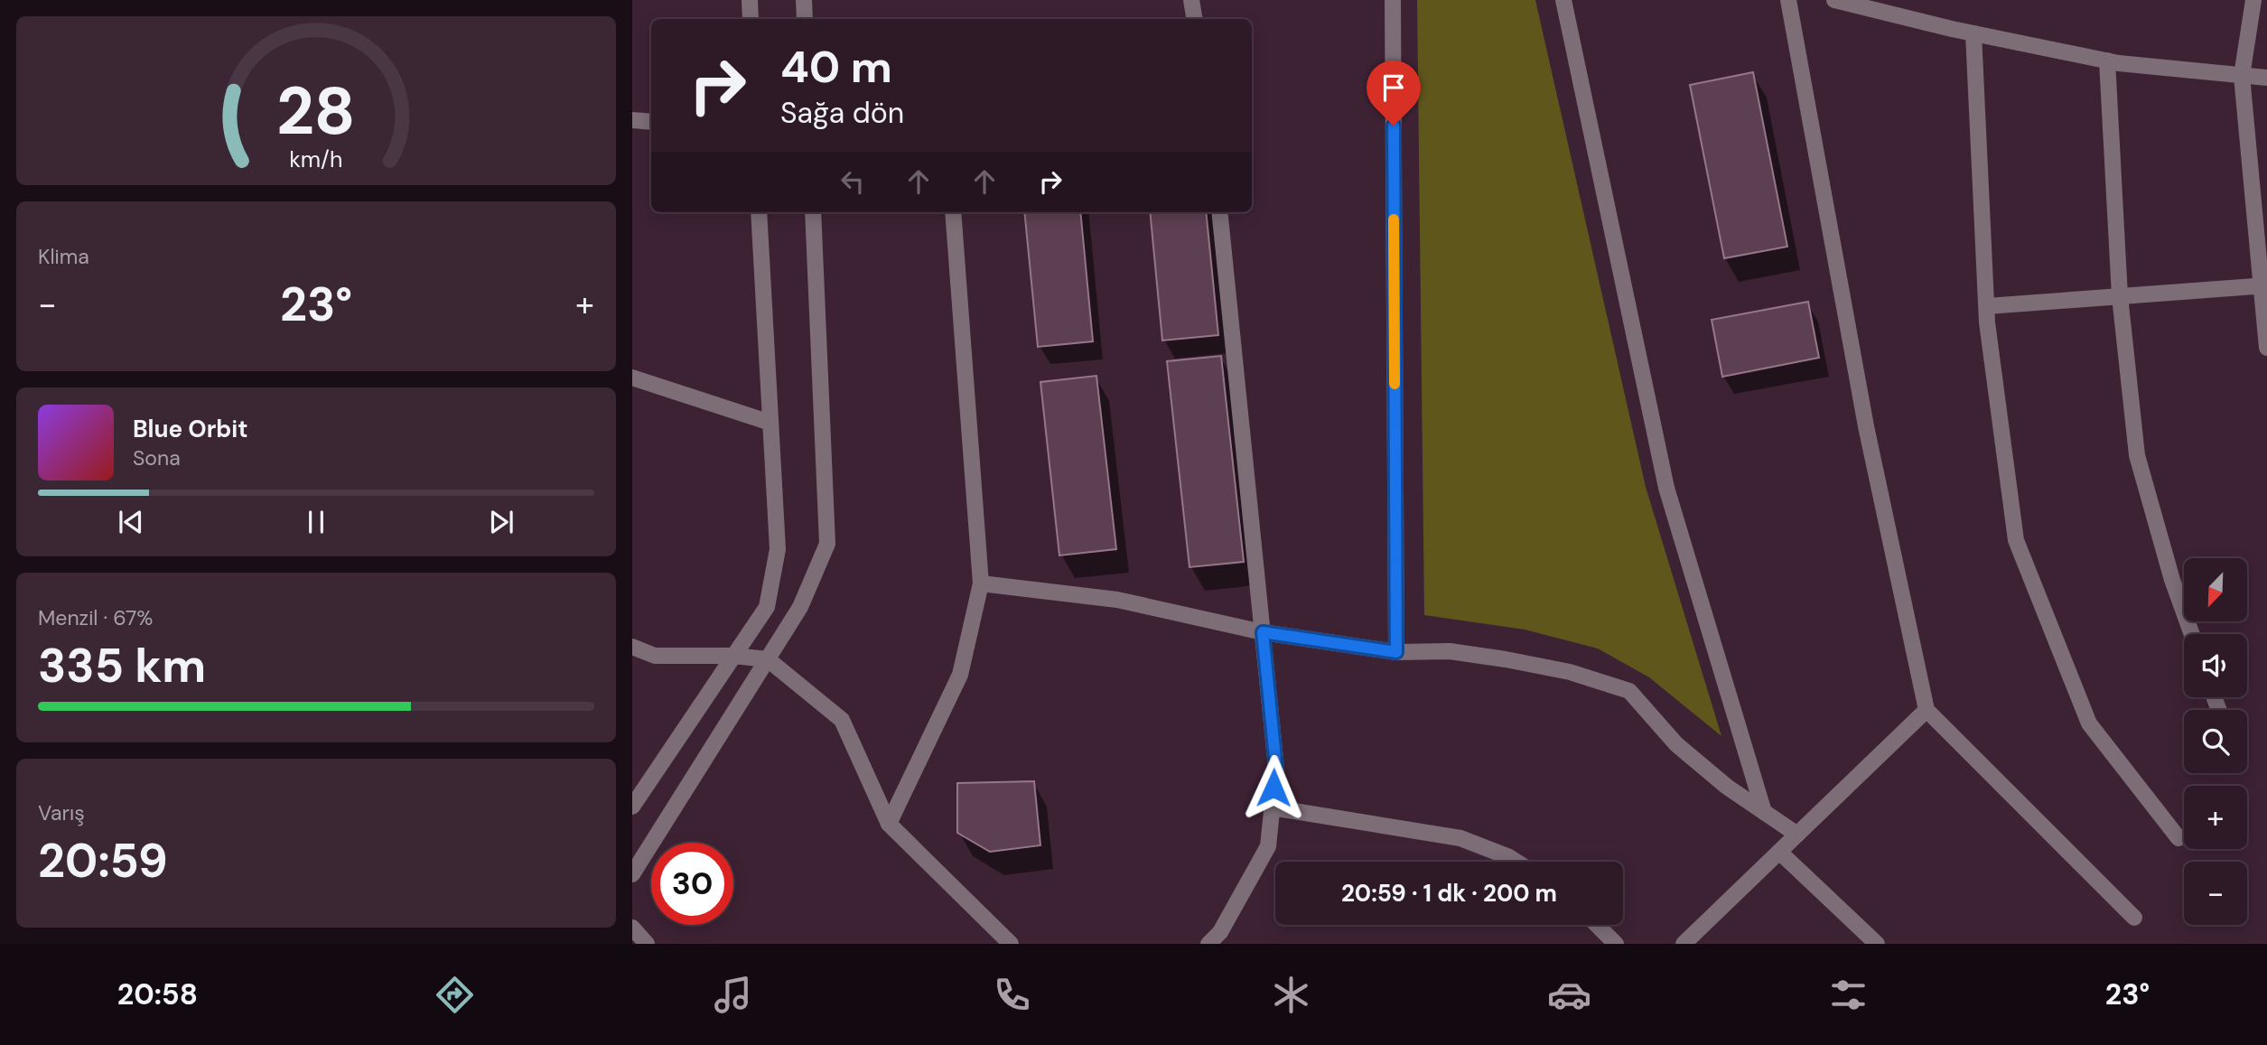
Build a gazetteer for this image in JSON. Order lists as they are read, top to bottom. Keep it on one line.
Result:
{"north":"bottom left","page":{"turn":["40 m","Sağa dön"],"tile":["Klima",["Menzil · 67%","335 km"],["Varış","20:59"]],"heat":["−","23°","+"],"song":["Blue Orbit","Sona"],"map_buttons":["+","−"],"limit":"30","trip":"20:59 · 1 dk · 200 m","tabs":["20:58","23°"],"gauge":["28","km/h"]}}
